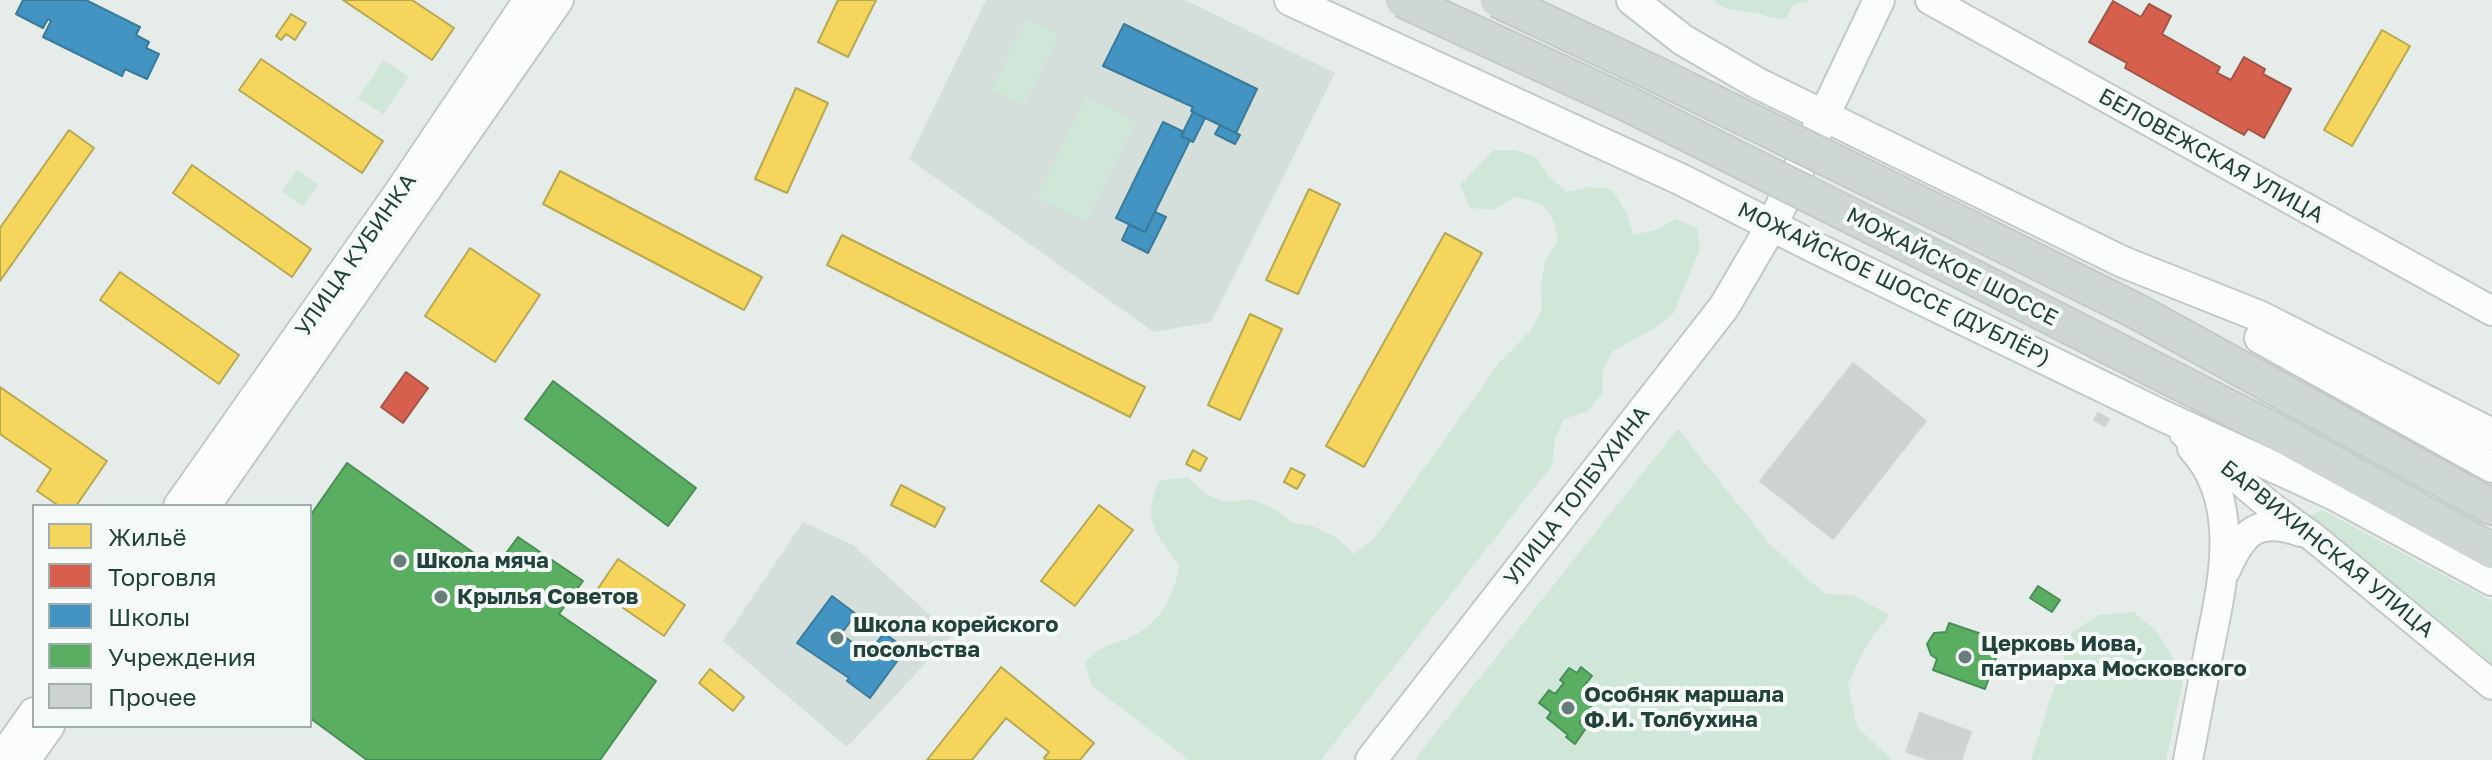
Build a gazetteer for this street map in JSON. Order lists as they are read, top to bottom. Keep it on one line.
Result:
{"streets":{"main road":["УЛИЦА КУБИНКА","МОЖАЙСКОЕ ШОССЕ","МОЖАЙСКОЕ ШОССЕ (ДУБЛЁР)","УЛИЦА ТОЛБУХИНА"],"street":["БЕЛОВЕЖСКАЯ УЛИЦА","БАРВИХИНСКАЯ УЛИЦА"]},"crossings":[["МОЖАЙСКОЕ ШОССЕ (ДУБЛЁР)","УЛИЦА ТОЛБУХИНА"],["МОЖАЙСКОЕ ШОССЕ (ДУБЛЁР)","БАРВИХИНСКАЯ УЛИЦА"]],"places":["Школа мяча","Крылья Советов","Школа корейского посольства","Церковь Иова, патриарха Московского","Особняк маршала Ф.И. Толбухина"],"legend":["Жильё","Торговля","Школы","Учреждения","Прочее"]}
